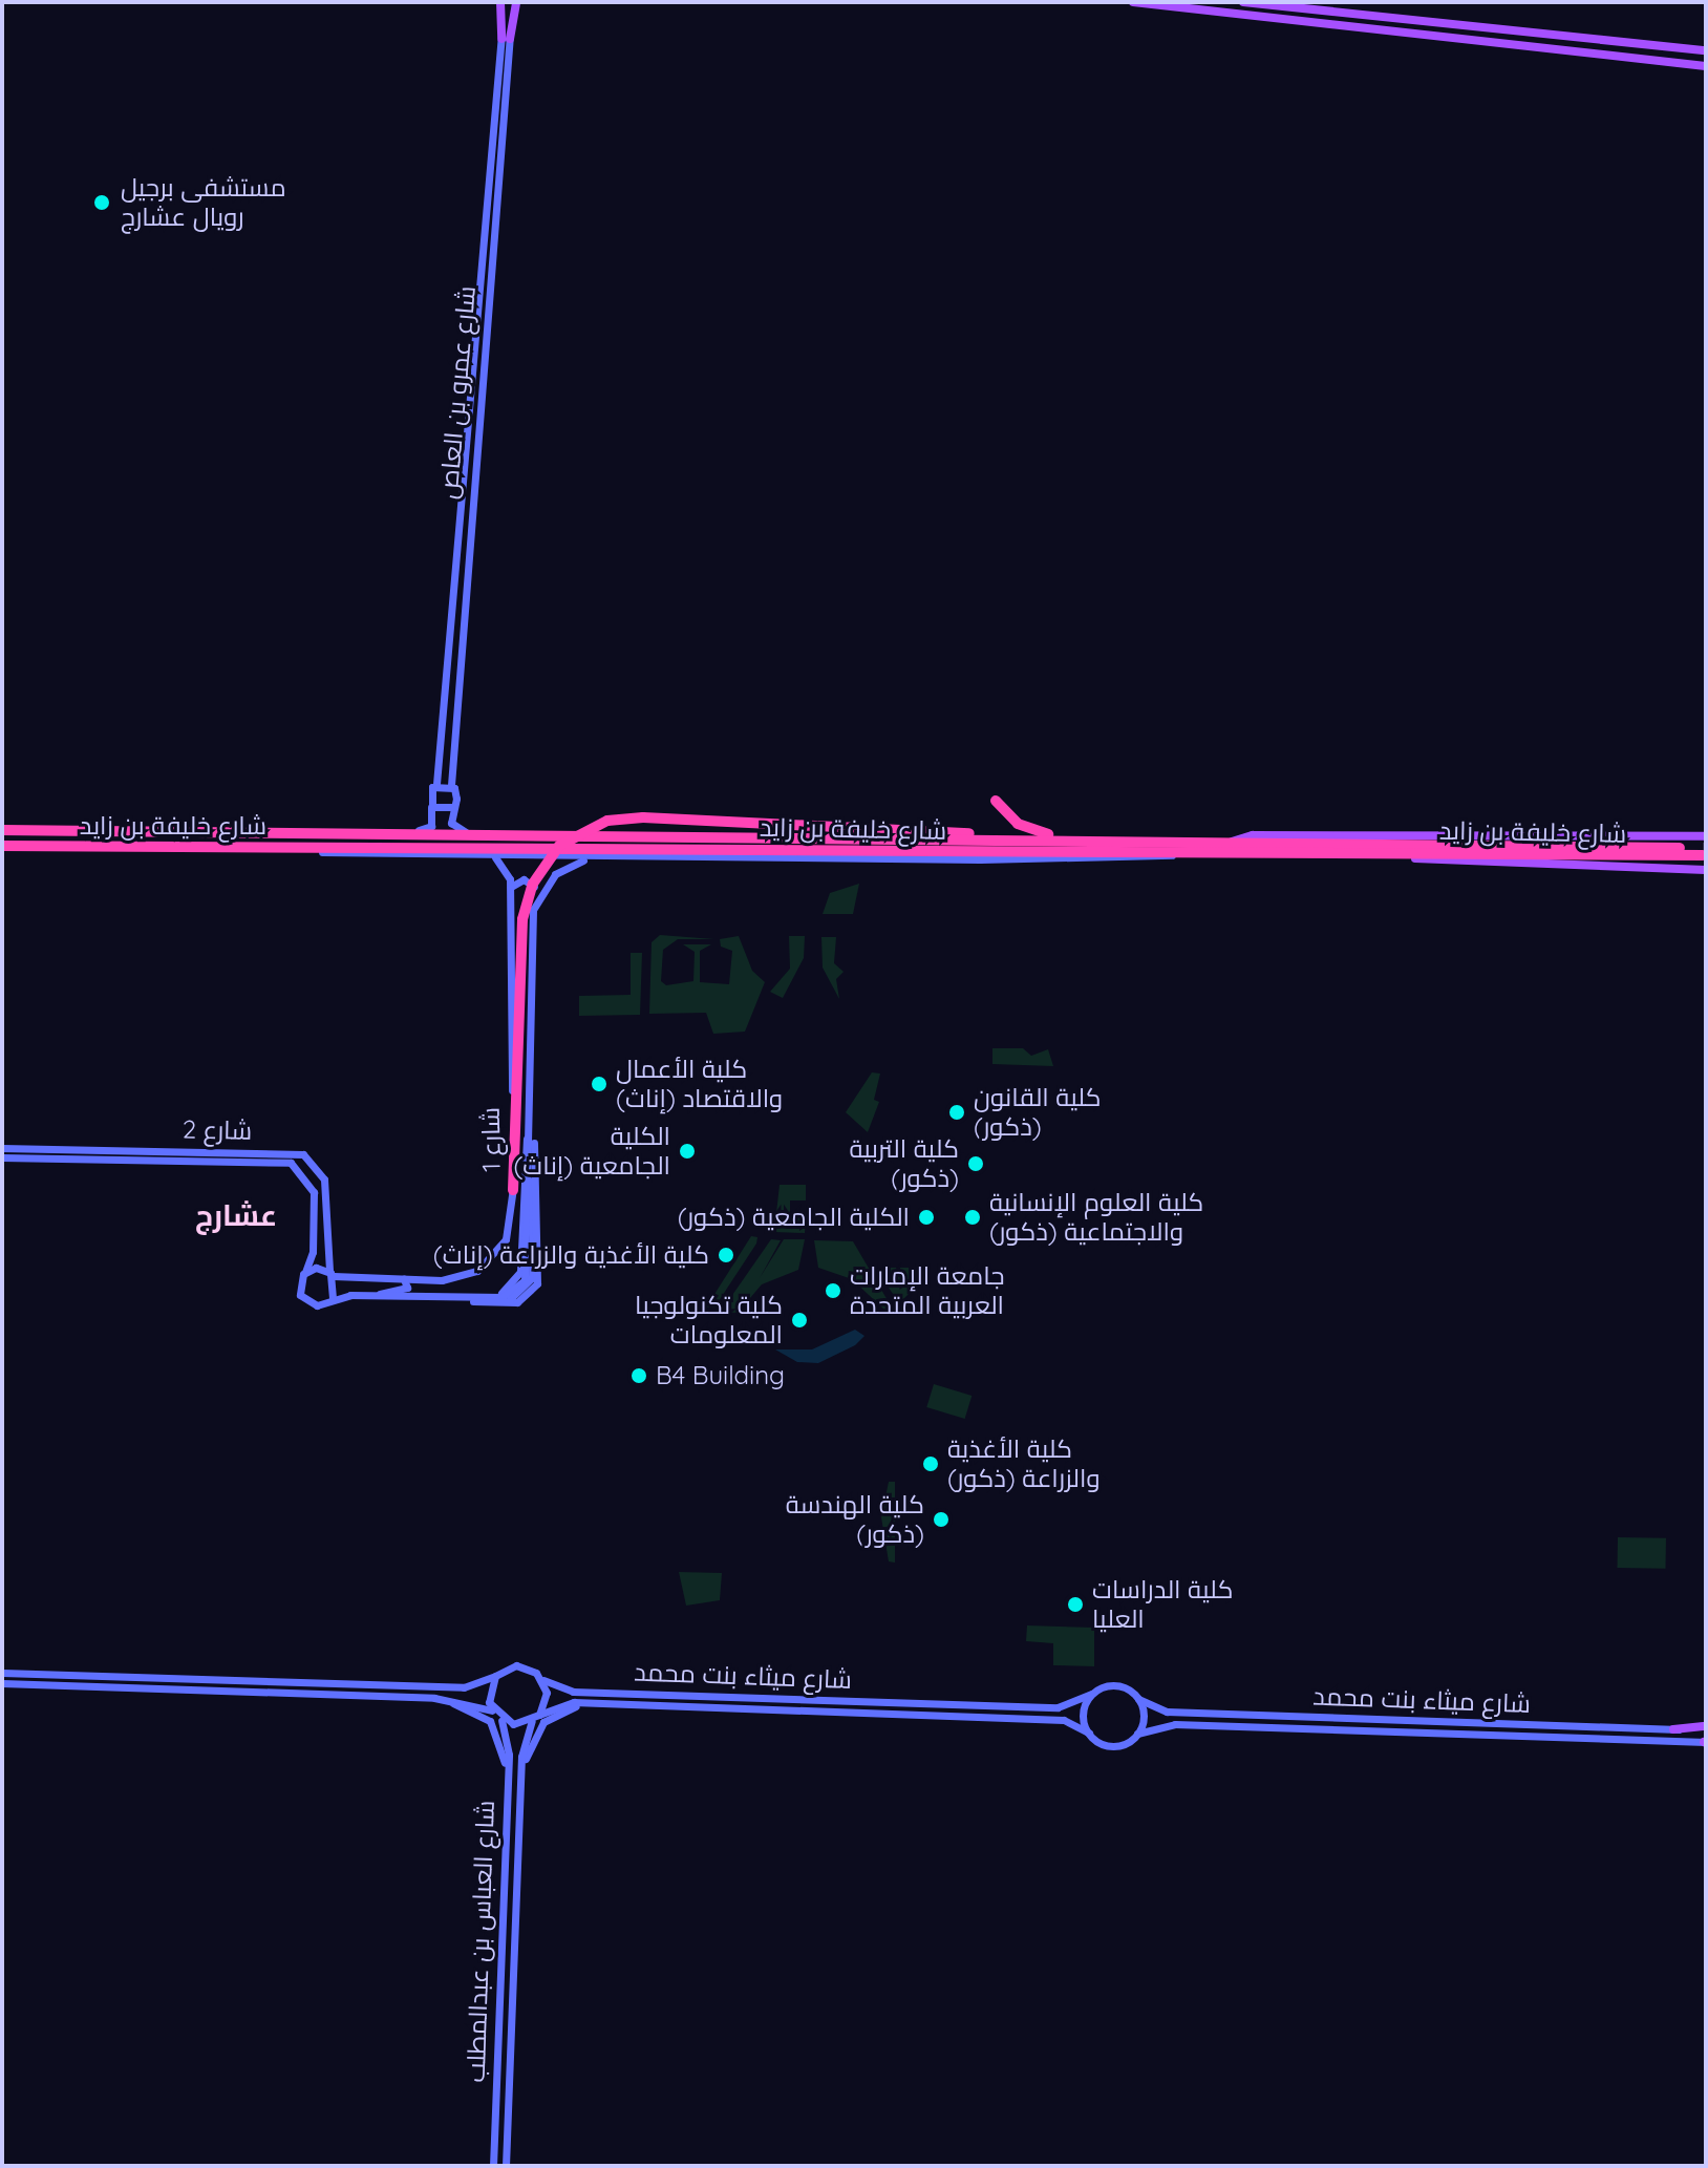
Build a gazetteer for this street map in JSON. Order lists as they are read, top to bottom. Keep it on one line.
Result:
{"streets":{"highway":["شارع خليفة بن زايد"],"main road":["شارع عمرو بن العاص","شارع 2","شارع 1","شارع ميثاء بنت محمد","شارع العباس بن عبدالمطلب"]},"crossings":[["شارع 2","شارع 1"],["شارع ميثاء بنت محمد","شارع العباس بن عبدالمطلب"]],"districts":["عشارج"],"places":["مستشفى برجيل رويال عشارج","كلية الأعمال والاقتصاد (إناث)","كلية القانون (ذكور)","الكلية الجامعية (إناث)","كلية التربية (ذكور)","الكلية الجامعية (ذكور)","كلية العلوم الإنسانية والاجتماعية (ذكور)","كلية الأغذية والزراعة (إناث)","جامعة الإمارات العربية المتحدة","كلية تكنولوجيا المعلومات","B4 Building","كلية الأغذية والزراعة (ذكور)","كلية الهندسة (ذكور)","كلية الدراسات العليا"]}
